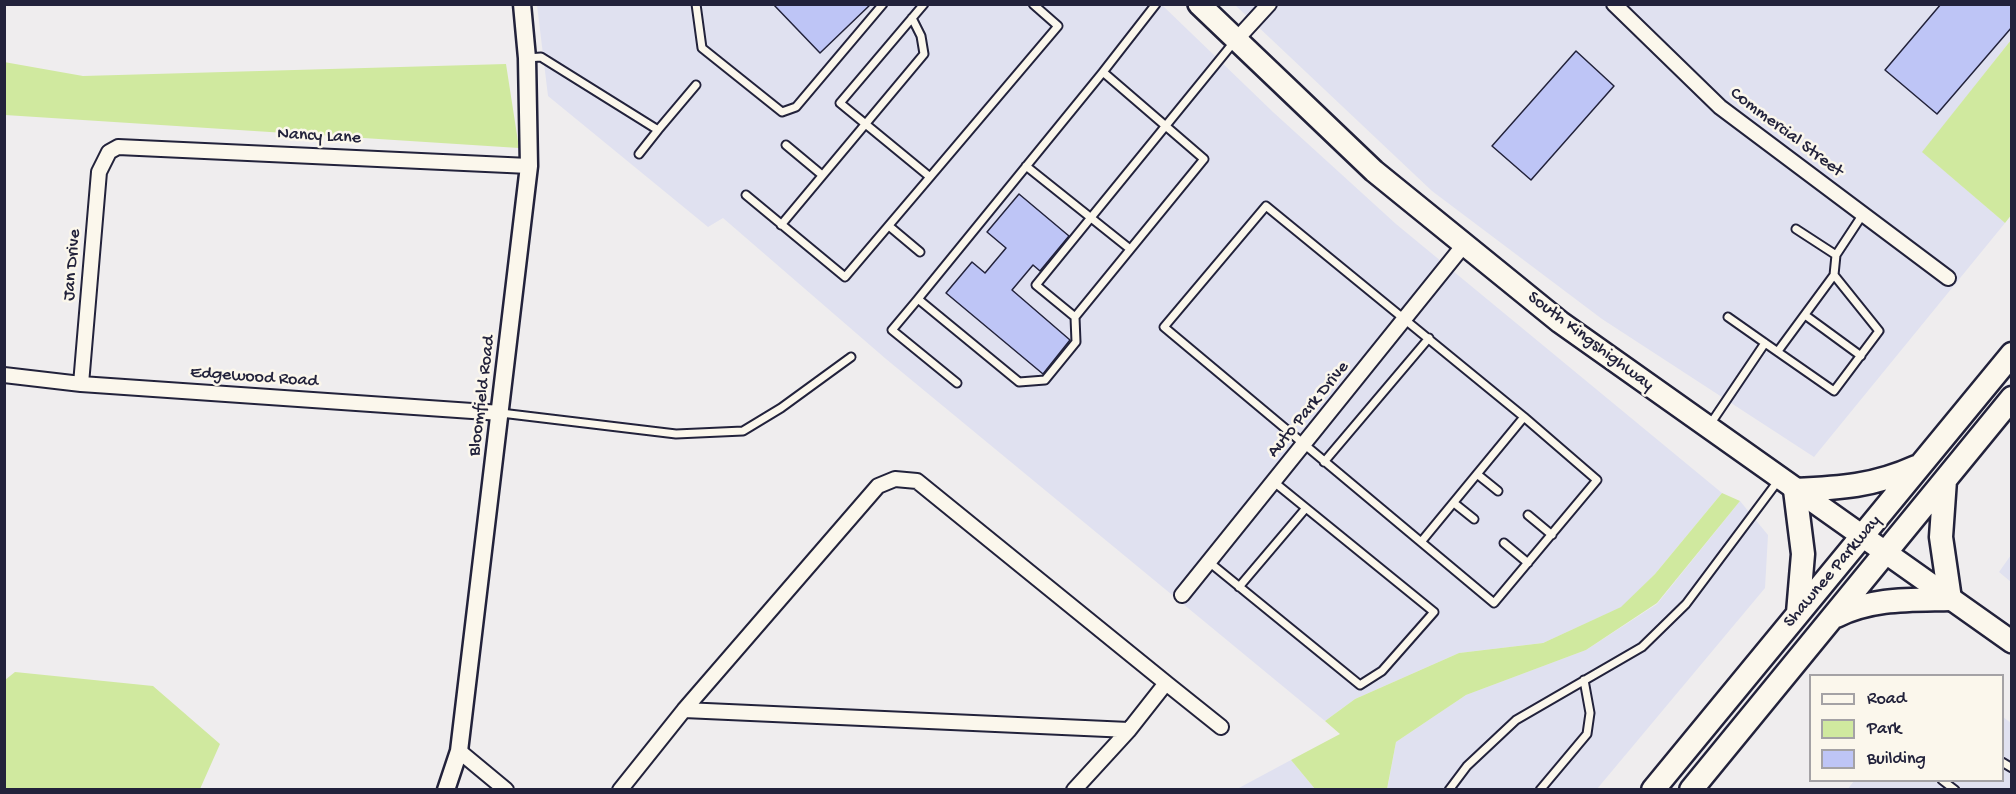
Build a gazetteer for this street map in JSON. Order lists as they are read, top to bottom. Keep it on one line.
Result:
{"streets":{"highway":["Shawnee Parkway"],"main road":["South Kingshighway"],"street":["Commercial Street","Nancy Lane","Jan Drive","Edgewood Road","Bloomfield Road","Auto Park Drive"]},"crossings":[["Nancy Lane","Jan Drive"],["Nancy Lane","Bloomfield Road"],["Jan Drive","Edgewood Road"],["South Kingshighway","Auto Park Drive"],["South Kingshighway","Shawnee Parkway"],["Edgewood Road","Bloomfield Road"]],"legend":["Road","Park","Building"]}
